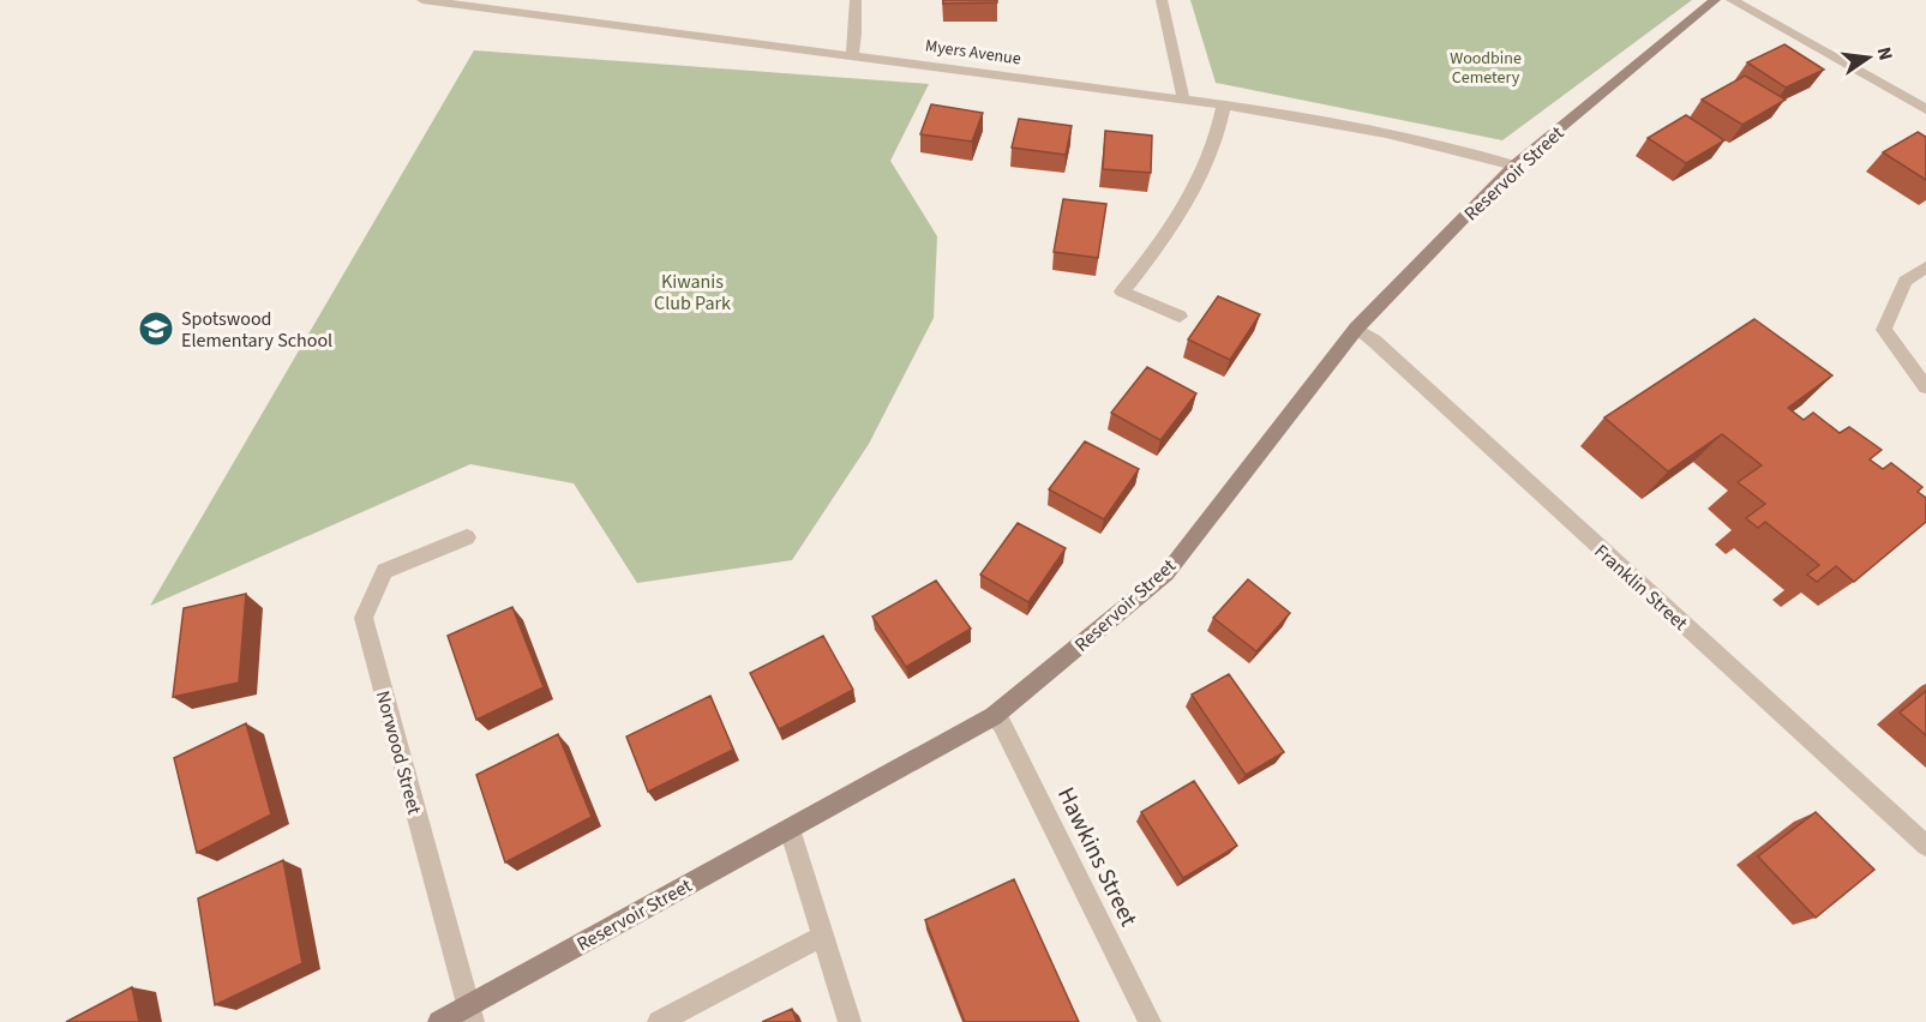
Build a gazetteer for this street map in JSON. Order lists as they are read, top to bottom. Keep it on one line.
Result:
{"streets":{"main road":["Reservoir Street"],"street":["Myers Avenue","Franklin Street","Norwood Street","Hawkins Street"]},"crossings":[["Myers Avenue","Reservoir Street"],["Reservoir Street","Franklin Street"],["Reservoir Street","Norwood Street"],["Reservoir Street","Hawkins Street"]],"parks":["Woodbine Cemetery","Kiwanis Club Park"],"places":{"school or university":["Spotswood Elementary School"]},"north":"right"}
